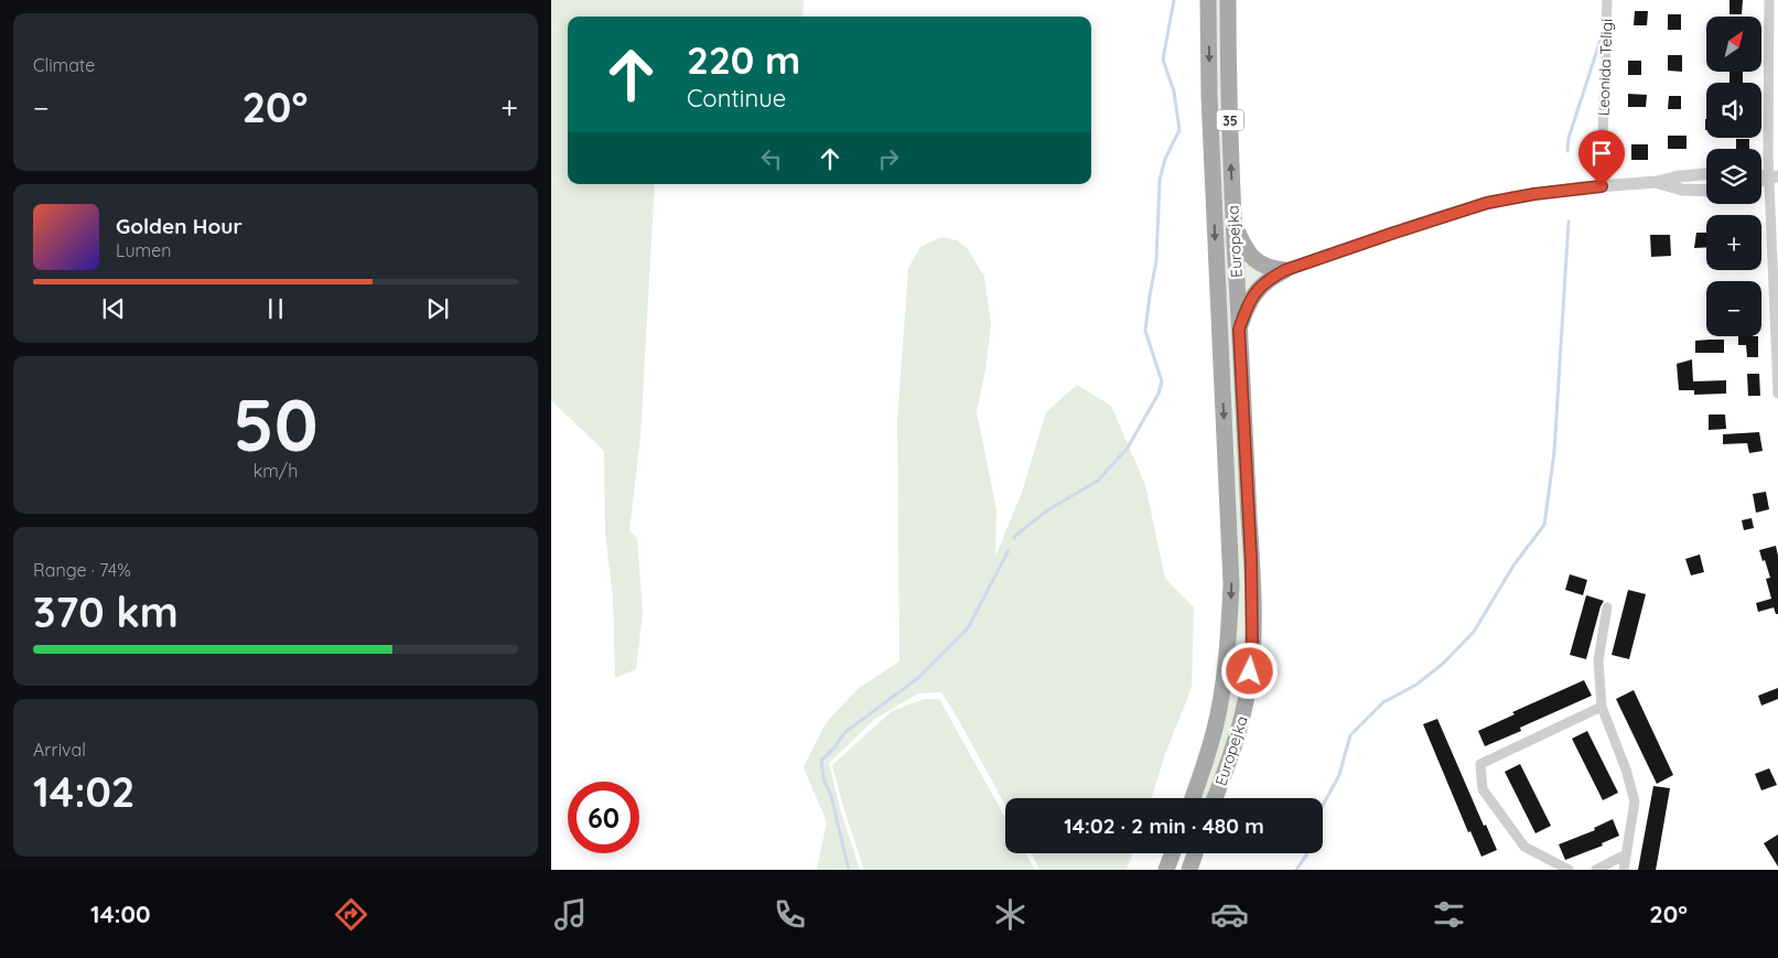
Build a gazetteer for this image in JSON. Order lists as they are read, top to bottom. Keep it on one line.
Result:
{"streets":{"main road":["35","Europejka"],"street":["Leonida Teligi"]},"north":"top right","page":{"tile":["Climate",["50","km/h"],["Range · 74%","370 km"],["Arrival","14:02"]],"map_buttons":["+","−"],"turn":["220 m","Continue"],"heat":["−","20°","+"],"song":["Golden Hour","Lumen"],"limit":"60","trip":"14:02 · 2 min · 480 m","tabs":["14:00","20°"]}}
